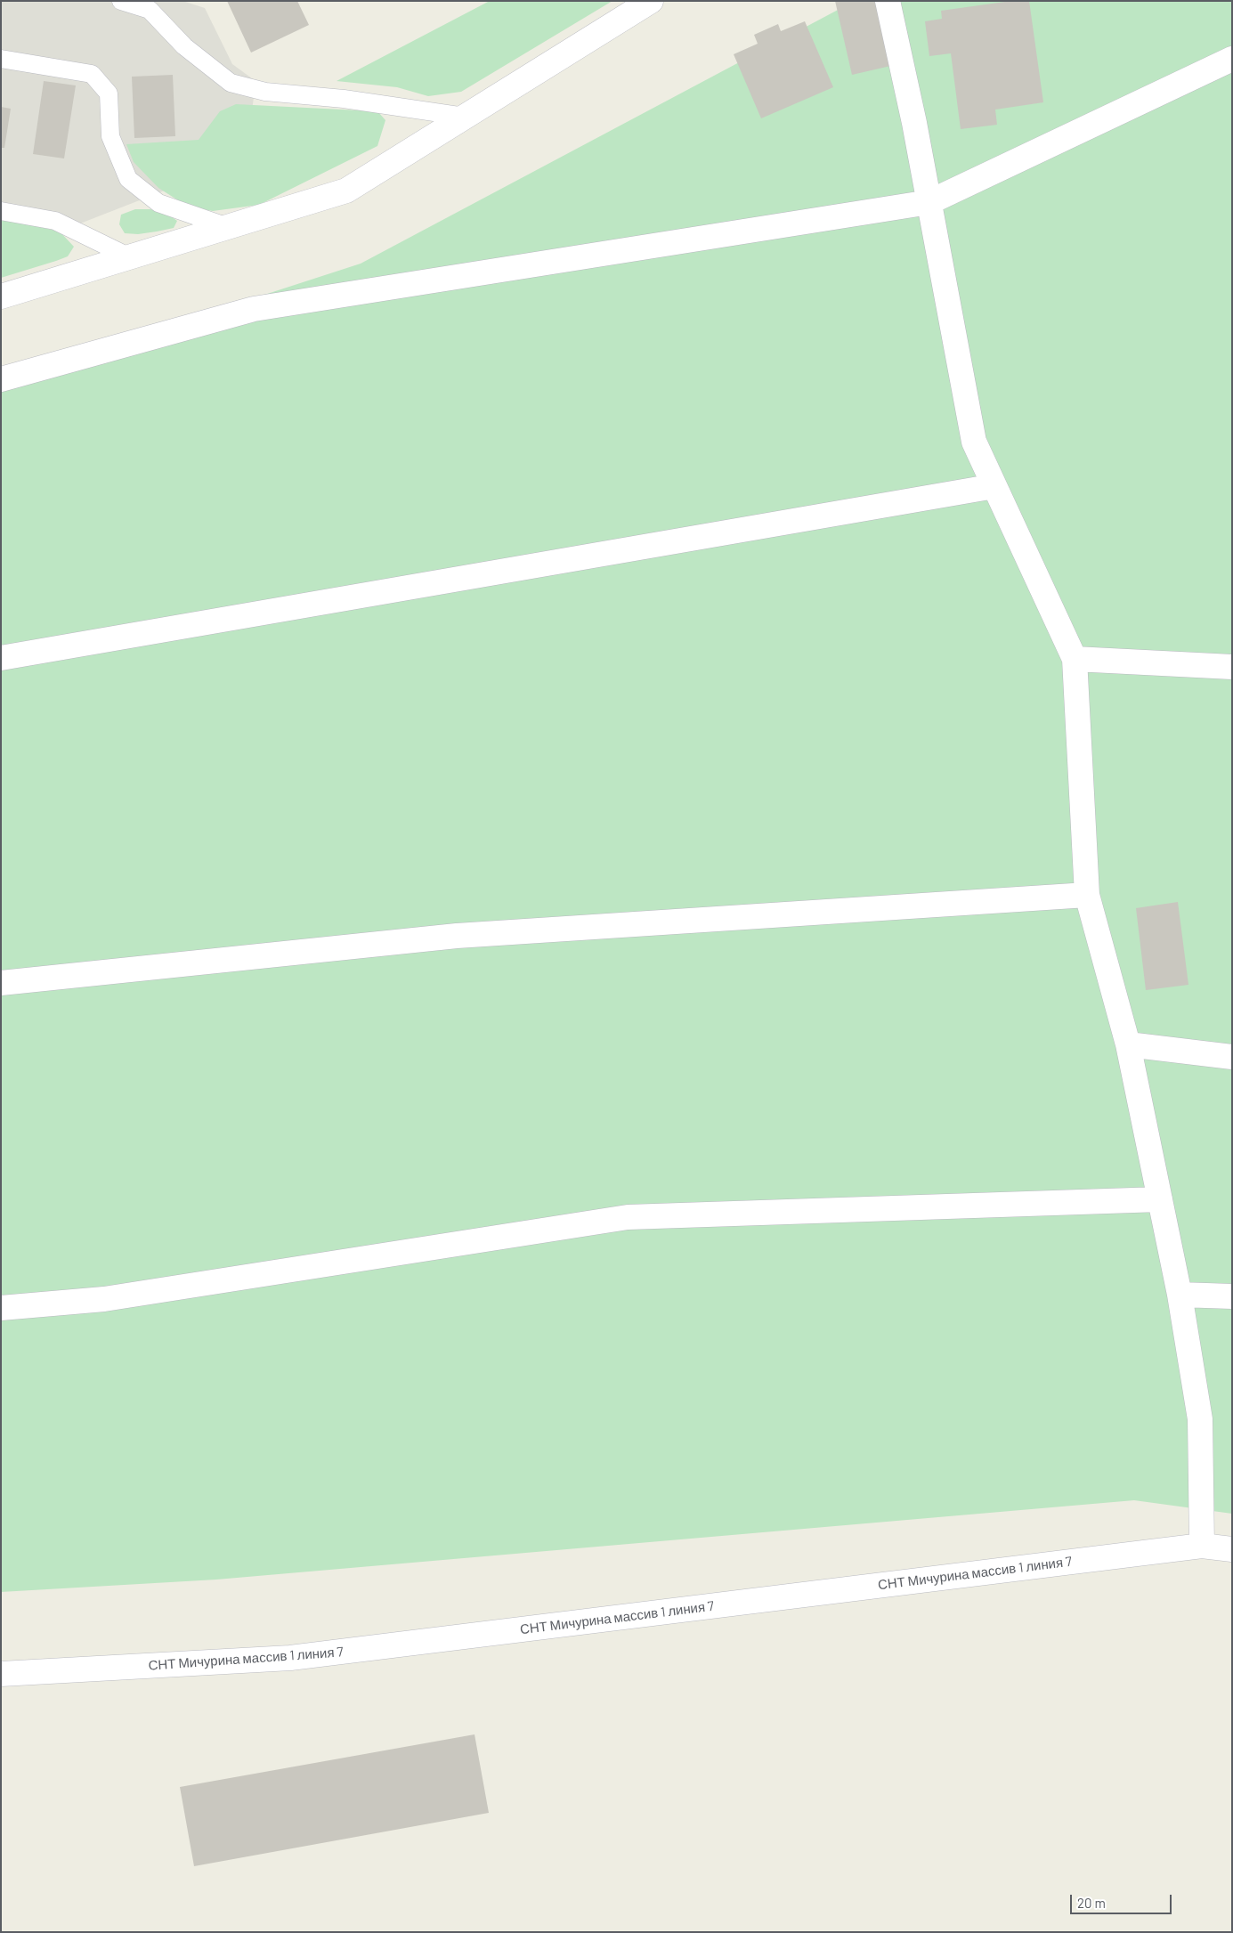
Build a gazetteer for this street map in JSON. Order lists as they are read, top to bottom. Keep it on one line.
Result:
{"streets":{"street":["СНТ Мичурина массив 1 линия 7"]},"scale_bar":"20 m"}
